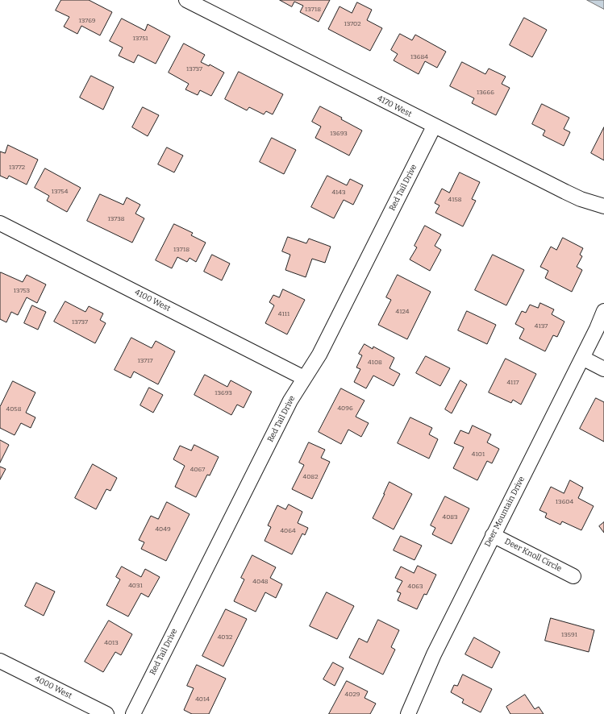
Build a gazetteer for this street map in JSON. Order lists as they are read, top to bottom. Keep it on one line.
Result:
{"streets":{"street":["4170 West","Red Tail Drive","4100 West","Deer Mountain Drive","Deer Knoll Circle","4000 West"]},"crossings":[["4170 West","Red Tail Drive"],["Red Tail Drive","4100 West"],["Deer Mountain Drive","Deer Knoll Circle"]],"house_numbers":["13718","13769","13702","13751","13684","13737","13666","13693","13772","13754","4143","4158","13738","13718","13753","4124","4111","13737","4137","13717","4108","4117","13693","4096","4058","4101","4067","4082","13604","4083","4049","4064","4048","4031","4063","13591","4032","4013","4029","4014"]}
